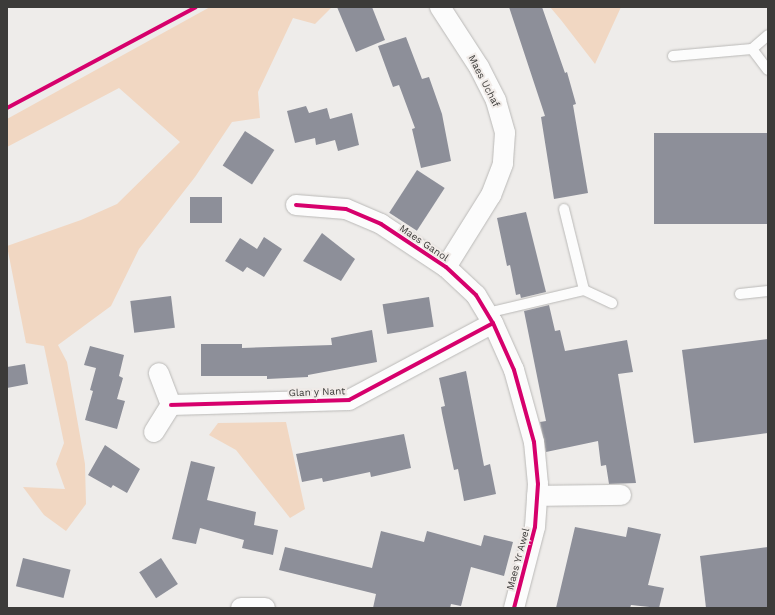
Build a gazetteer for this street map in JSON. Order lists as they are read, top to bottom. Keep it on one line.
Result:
{"streets":{"street":["Maes Uchaf","Maes Ganol","Glan y Nant","Maes Yr Awel"]},"crossings":[["Maes Uchaf","Maes Ganol"],["Maes Ganol","Glan y Nant"],["Maes Ganol","Maes Yr Awel"]]}
